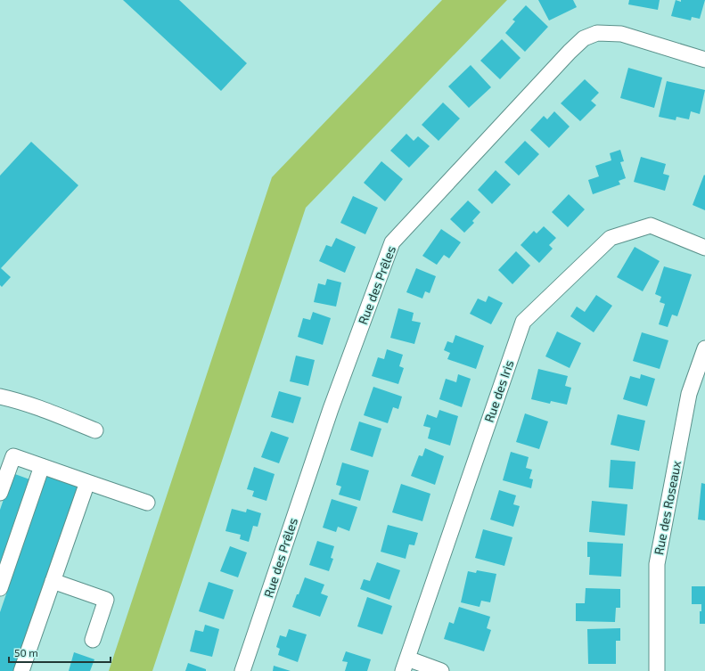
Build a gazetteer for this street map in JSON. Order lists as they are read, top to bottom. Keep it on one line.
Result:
{"streets":{"street":["Rue des Prêles","Rue des Iris","Rue des Roseaux"]},"scale_bar":"50 m"}
